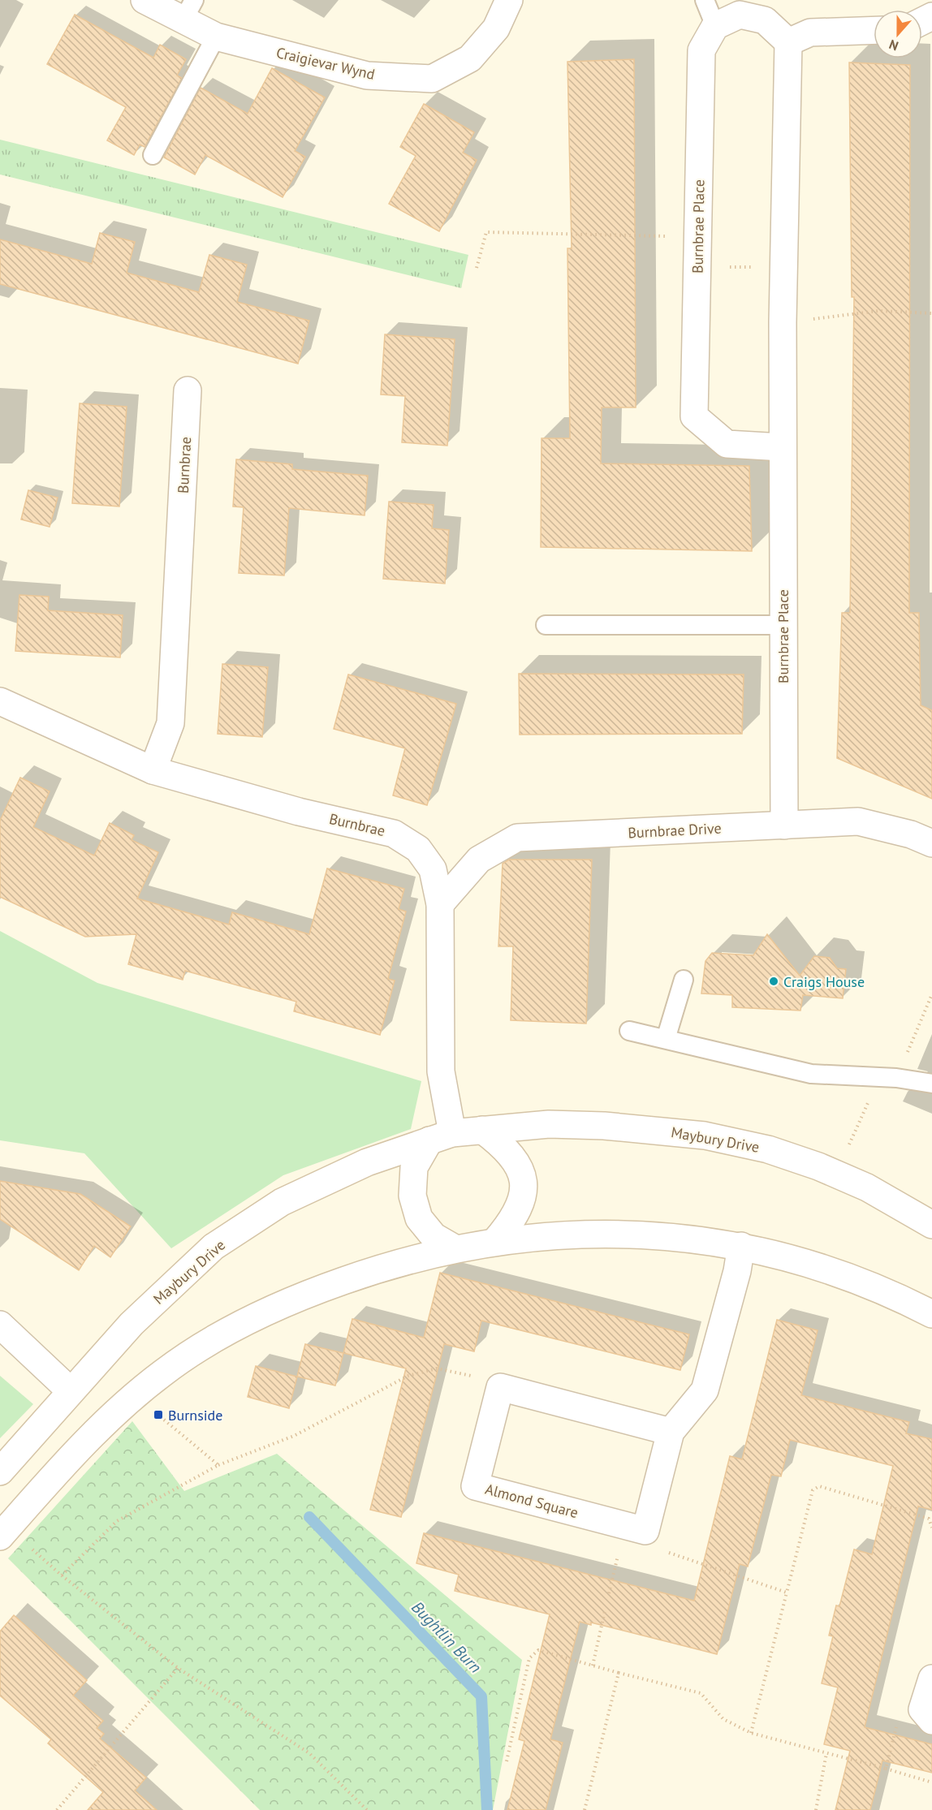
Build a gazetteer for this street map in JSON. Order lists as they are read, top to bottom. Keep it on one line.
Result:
{"streets":{"street":["Craigievar Wynd","Burnbrae Place","Burnbrae","Burnbrae Drive","Maybury Drive","Almond Square"]},"crossings":[["Burnbrae Place","Burnbrae Drive"],["Burnbrae","Burnbrae Drive"],["Burnbrae","Maybury Drive"]],"water":["Bughtlin Burn"],"places":{"other":["Craigs House"],"transit":["Burnside"]},"north":"bottom"}
